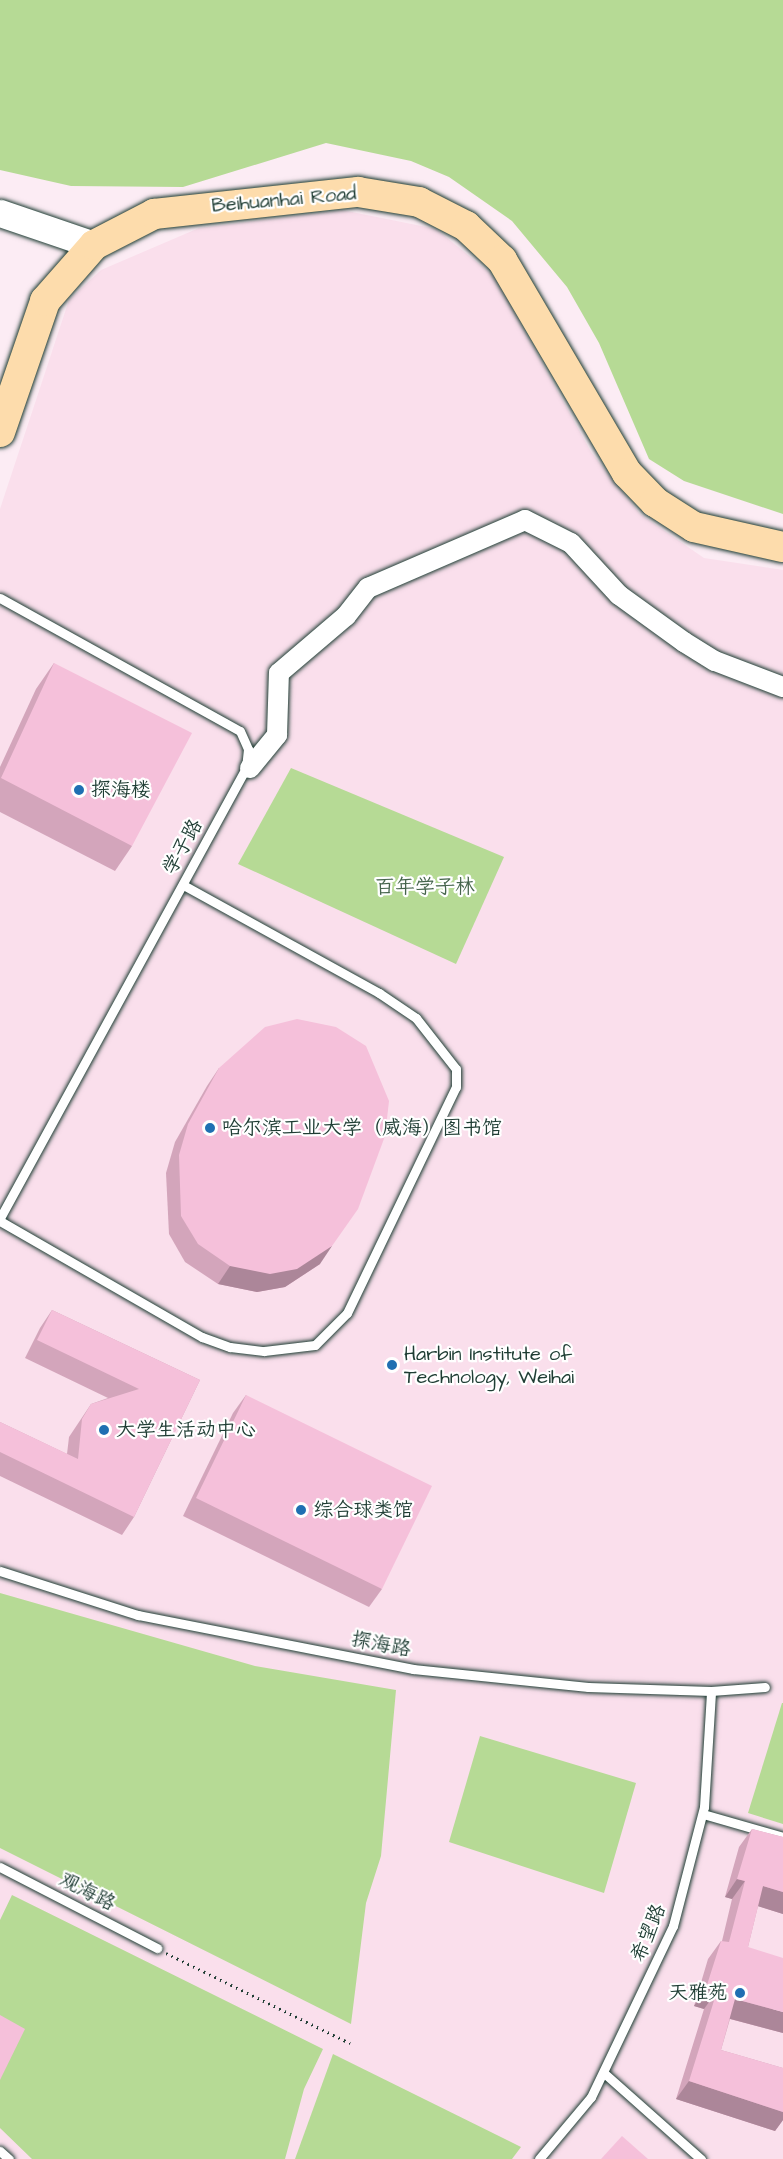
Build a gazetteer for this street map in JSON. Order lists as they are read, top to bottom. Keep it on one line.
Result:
{"streets":{"main road":["Beihuanhai Road"],"lane":["学子路","探海路","观海路","希望路"]},"crossings":[["探海路","希望路"]],"parks":["百年学子林"],"places":["探海楼","哈尔滨工业大学（威海）图书馆","Harbin Institute of Technology, Weihai","大学生活动中心","综合球类馆","天雅苑"]}
